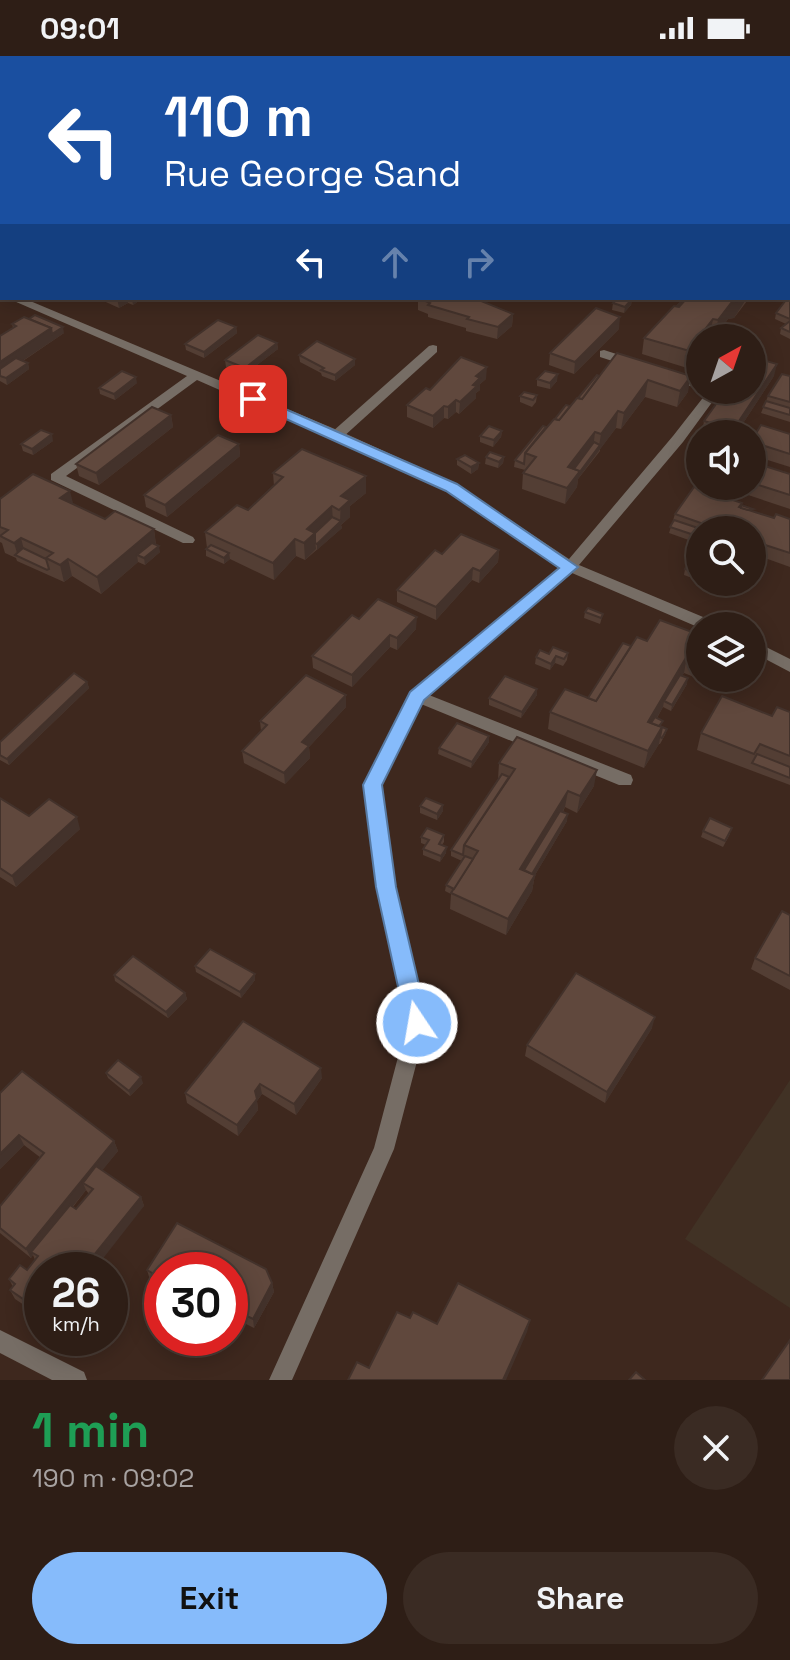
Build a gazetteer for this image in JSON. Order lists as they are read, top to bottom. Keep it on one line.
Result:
{"north":"top right","page":{"status":"09:01","turn":["110 m","Rue George Sand"],"speed":"26 km/h","limit":"30","heading":["1 min","190 m · 09:02"],"buttons":["Exit","Share"]}}
